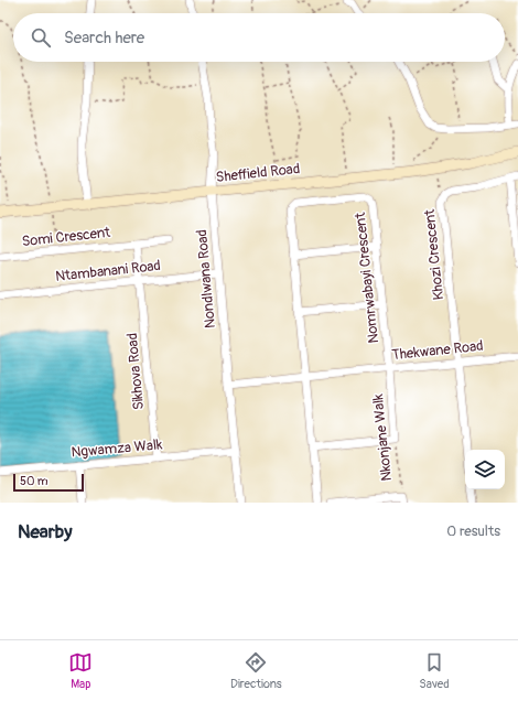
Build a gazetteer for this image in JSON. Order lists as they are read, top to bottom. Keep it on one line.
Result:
{"streets":{"street":["Sheffield Road","Somi Crescent","Khozi Crescent","Ntambanani Road","Nomrwabayi Crescent","Nondlwana Road","Thekwane Road","Sikhova Road","Nkonjane Walk","Ngwamza Walk"]},"crossings":[["Sheffield Road","Nondlwana Road"],["Khozi Crescent","Thekwane Road"],["Ntambanani Road","Nondlwana Road"],["Ntambanani Road","Sikhova Road"],["Nomrwabayi Crescent","Thekwane Road"],["Nomrwabayi Crescent","Nkonjane Walk"],["Nondlwana Road","Thekwane Road"],["Nondlwana Road","Ngwamza Walk"],["Thekwane Road","Nkonjane Walk"],["Sikhova Road","Ngwamza Walk"]],"scale_bar":"50 m","page":{"search":"Search here","scale":"50 m","heading":["Nearby","0 results"],"nav":["Map","Directions","Saved"]}}
